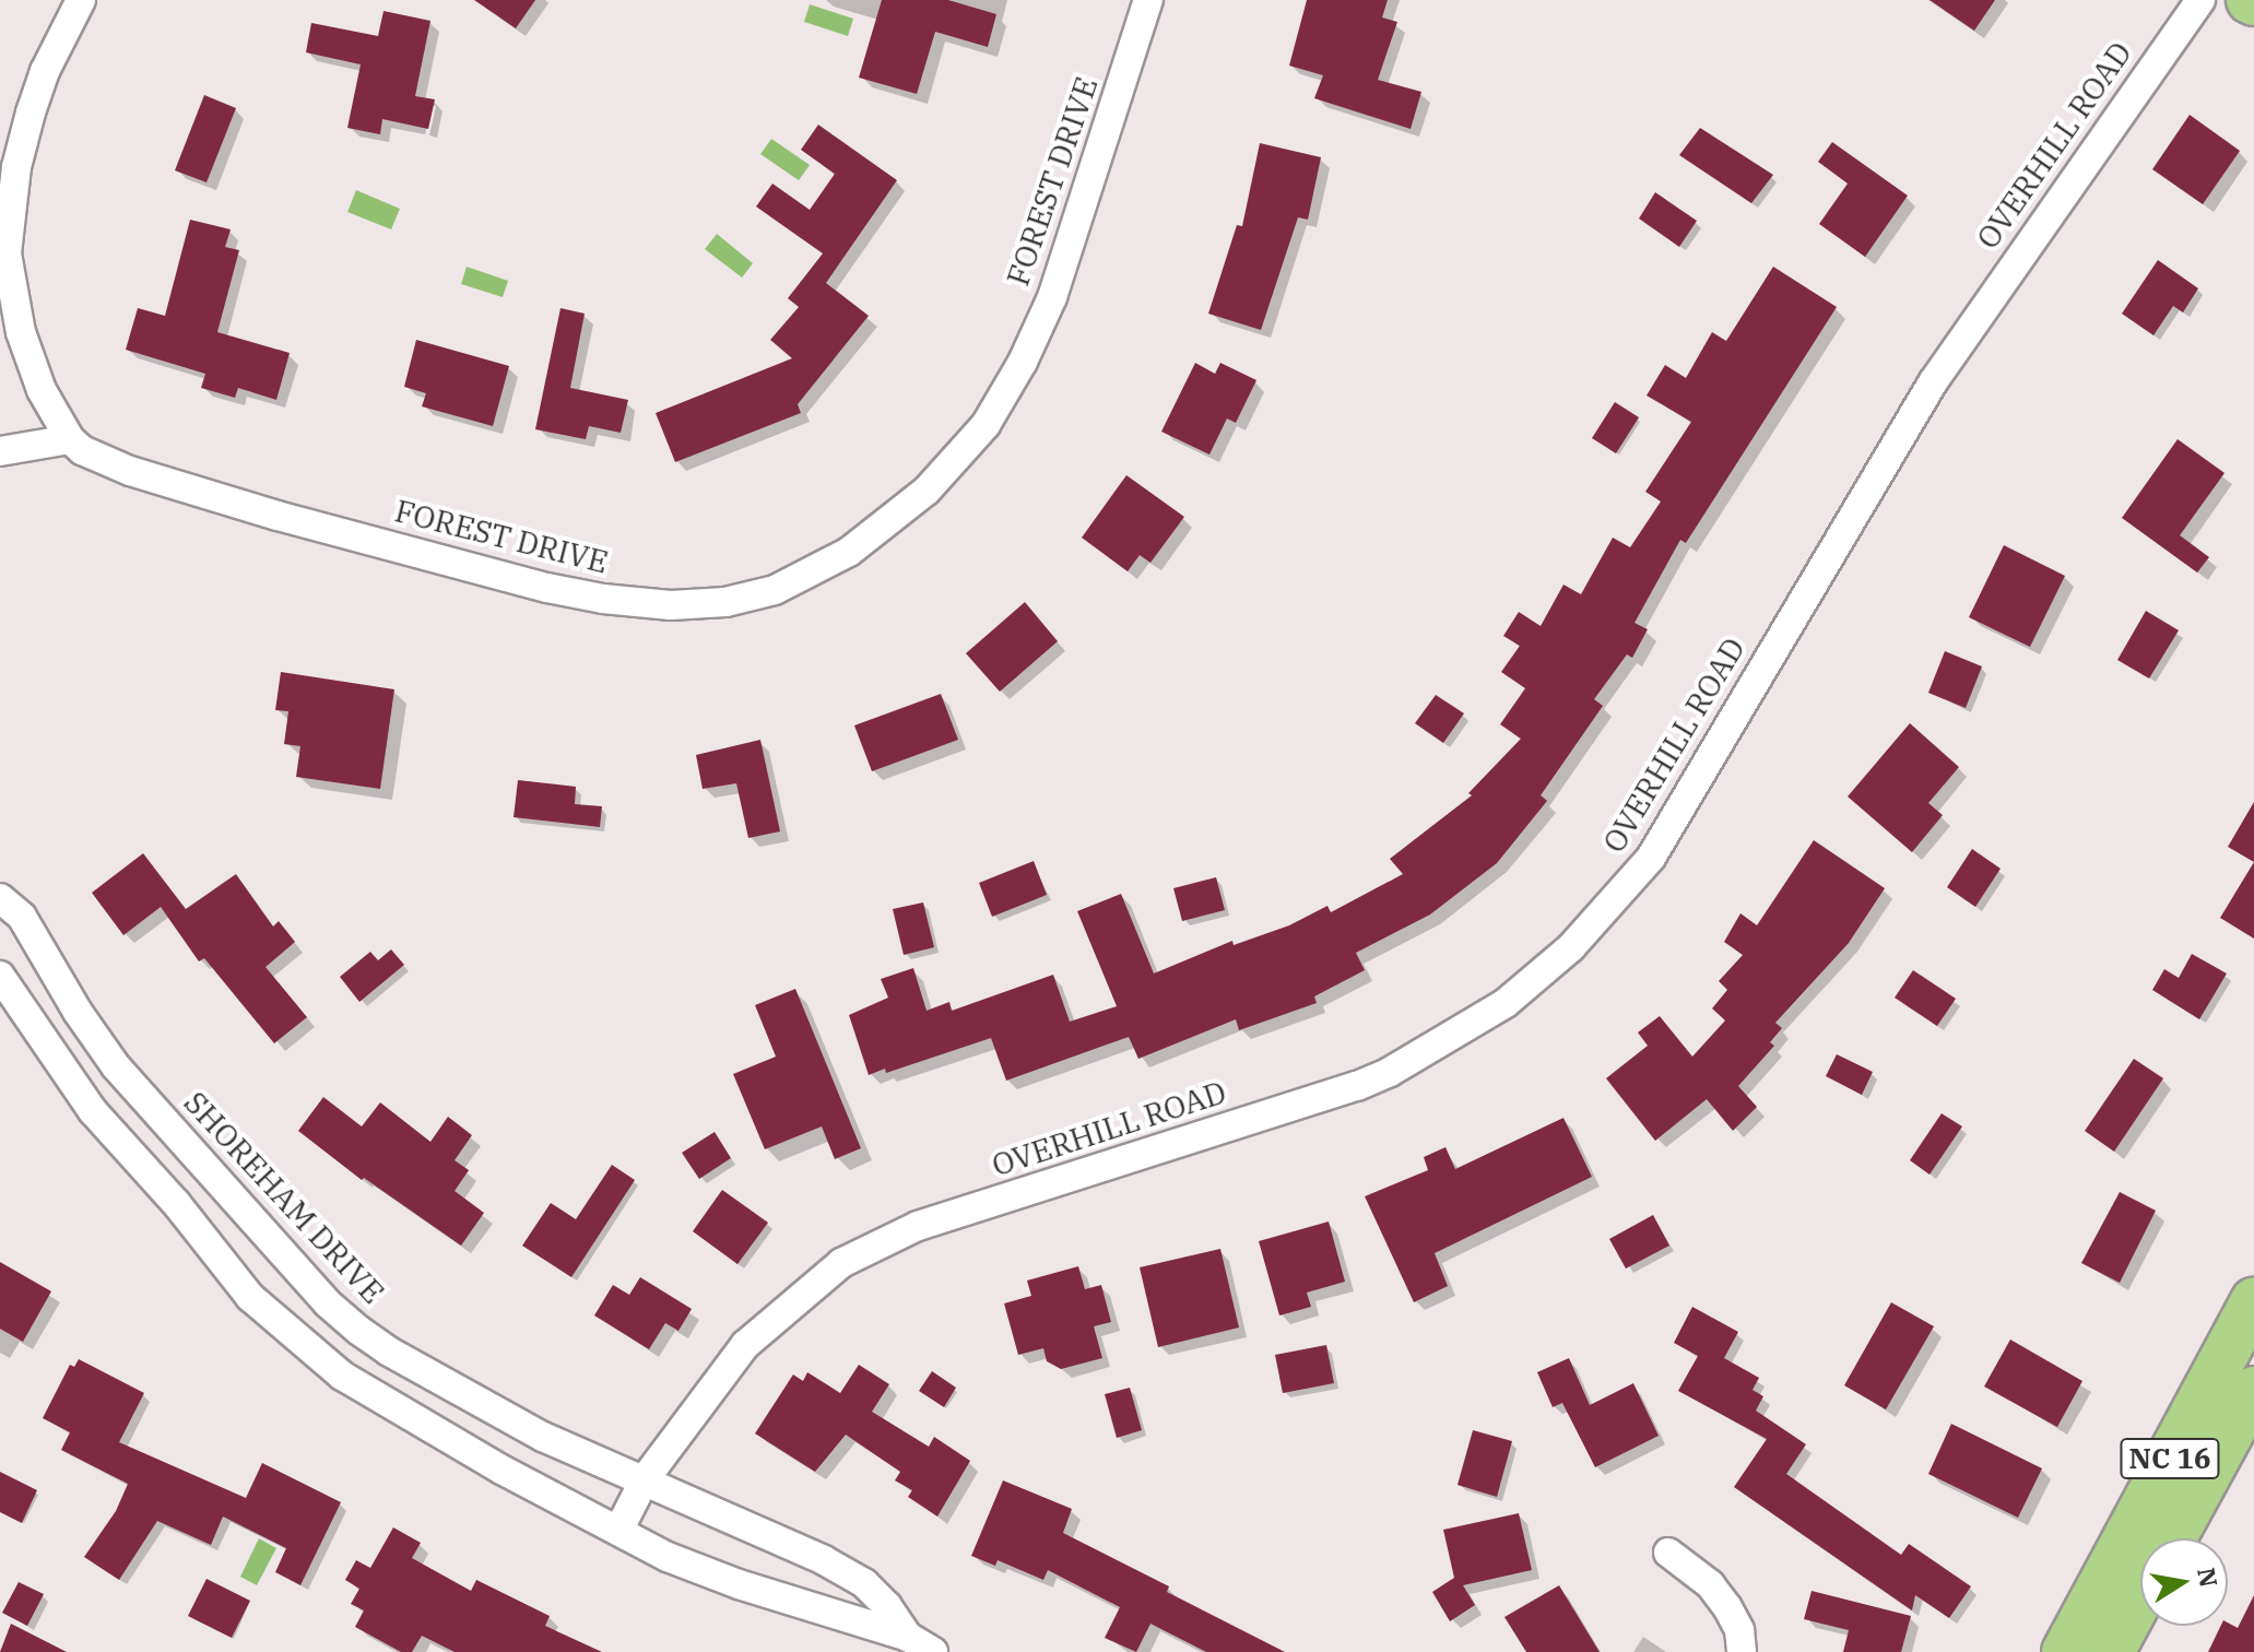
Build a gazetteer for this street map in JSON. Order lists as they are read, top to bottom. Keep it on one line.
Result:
{"streets":{"main road":["NC 16"],"street":["OVERHILL ROAD","FOREST DRIVE","SHOREHAM DRIVE"]},"crossings":[["OVERHILL ROAD","SHOREHAM DRIVE"]],"north":"right"}
